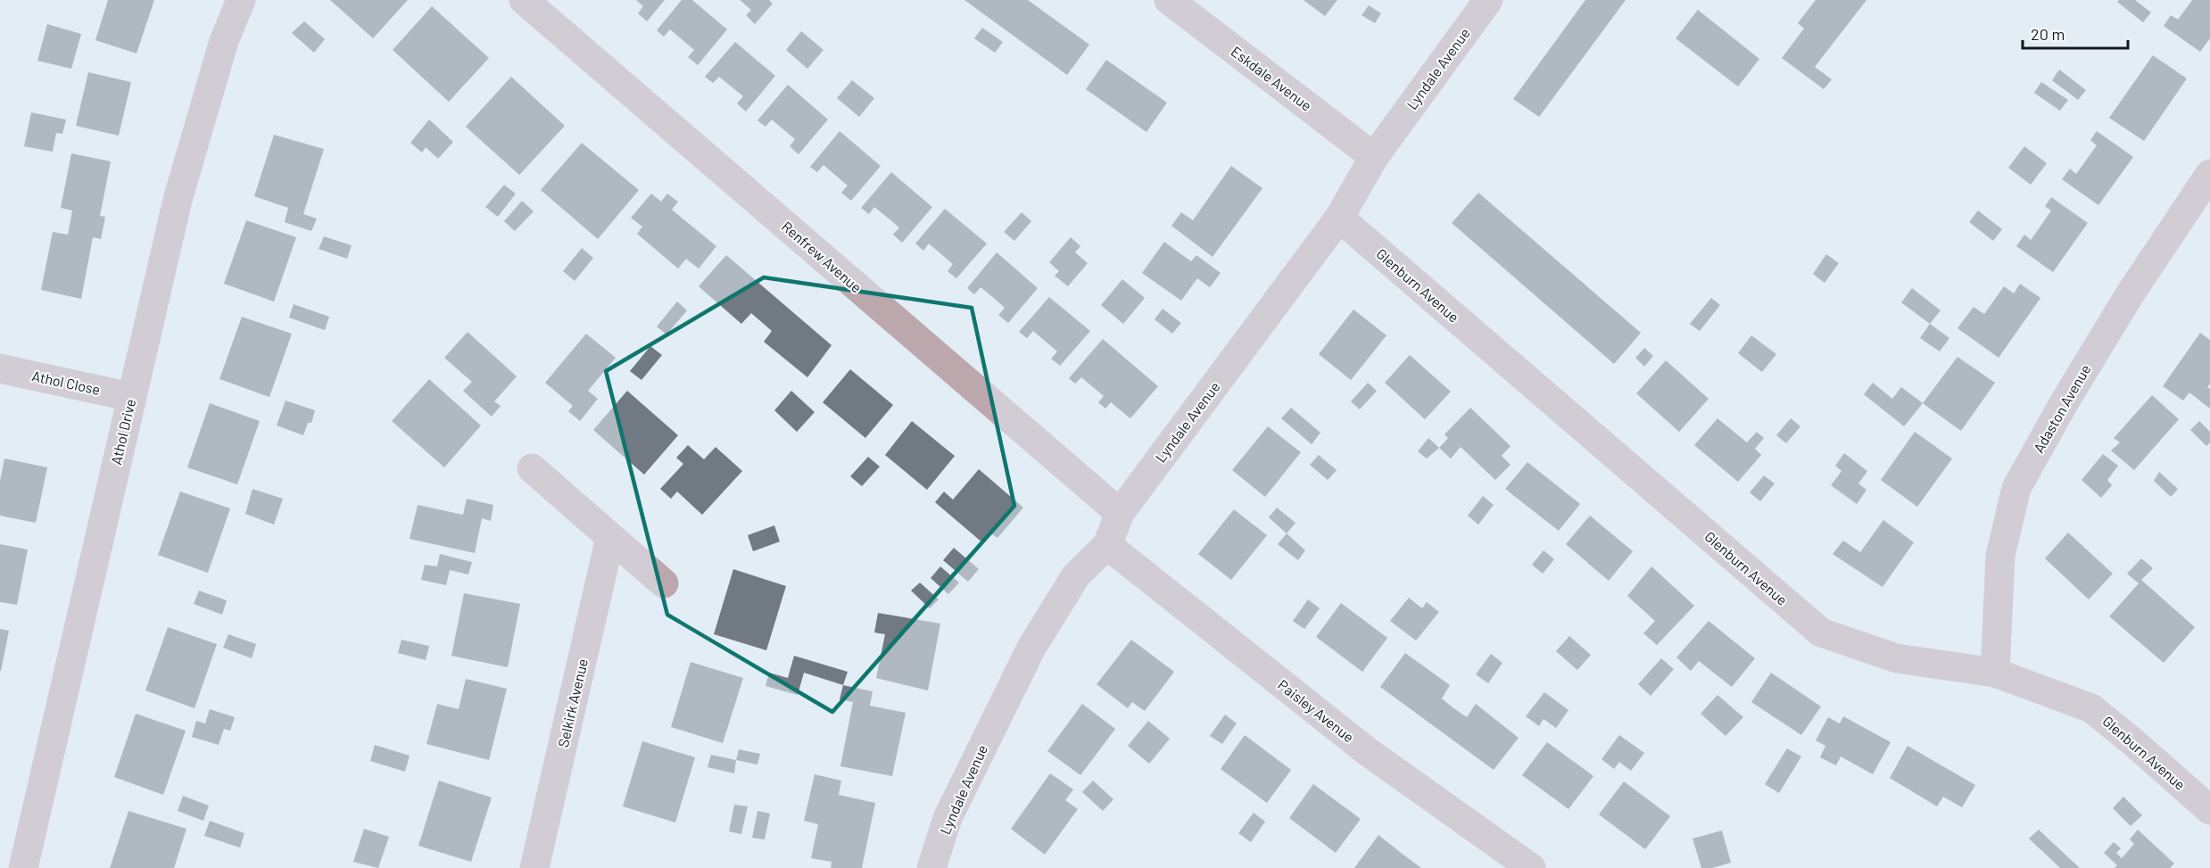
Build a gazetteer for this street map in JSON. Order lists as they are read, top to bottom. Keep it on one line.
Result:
{"streets":{"street":["Lyndale Avenue","Eskdale Avenue","Renfrew Avenue","Glenburn Avenue","Athol Close","Adaston Avenue","Athol Drive","Selkirk Avenue","Paisley Avenue"]},"crossings":[["Lyndale Avenue","Eskdale Avenue"],["Lyndale Avenue","Renfrew Avenue"],["Lyndale Avenue","Glenburn Avenue"],["Lyndale Avenue","Paisley Avenue"],["Glenburn Avenue","Adaston Avenue"],["Athol Close","Athol Drive"]],"scale_bar":"20 m"}
